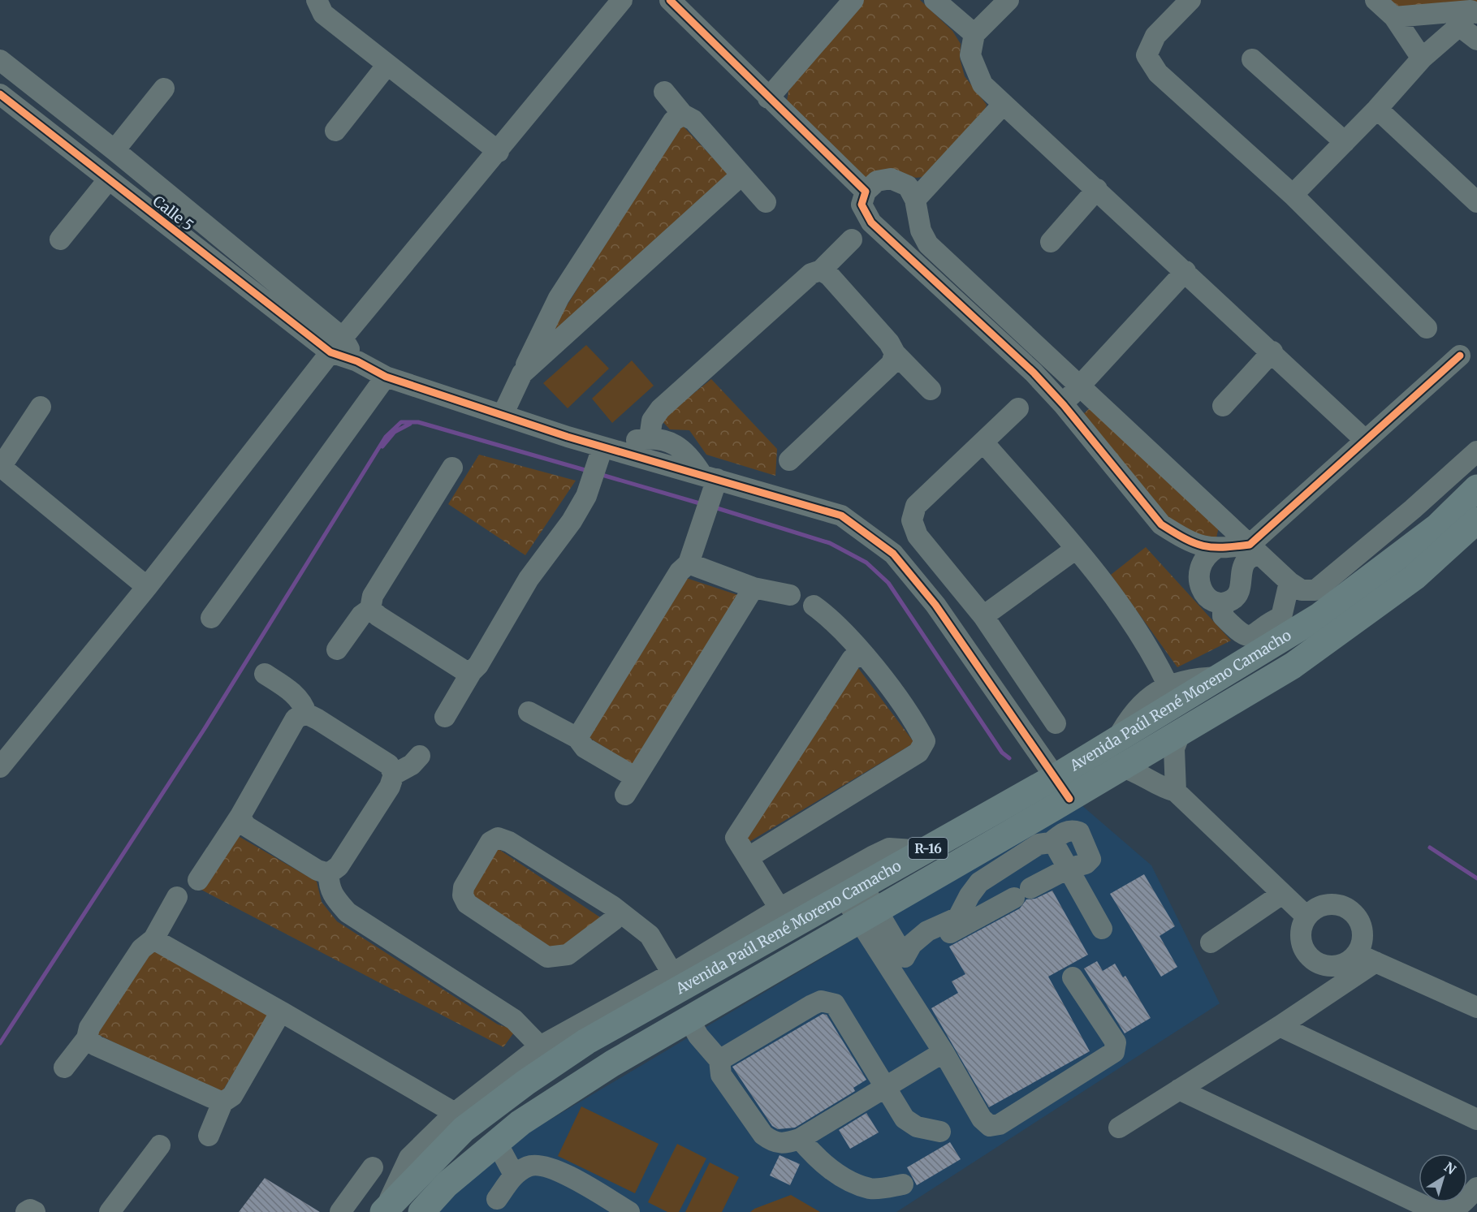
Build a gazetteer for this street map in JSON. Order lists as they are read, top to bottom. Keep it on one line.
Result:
{"streets":{"main road":["Avenida Paúl René Moreno Camacho","R-16"],"street":["Calle 5"]},"north":"top right"}
